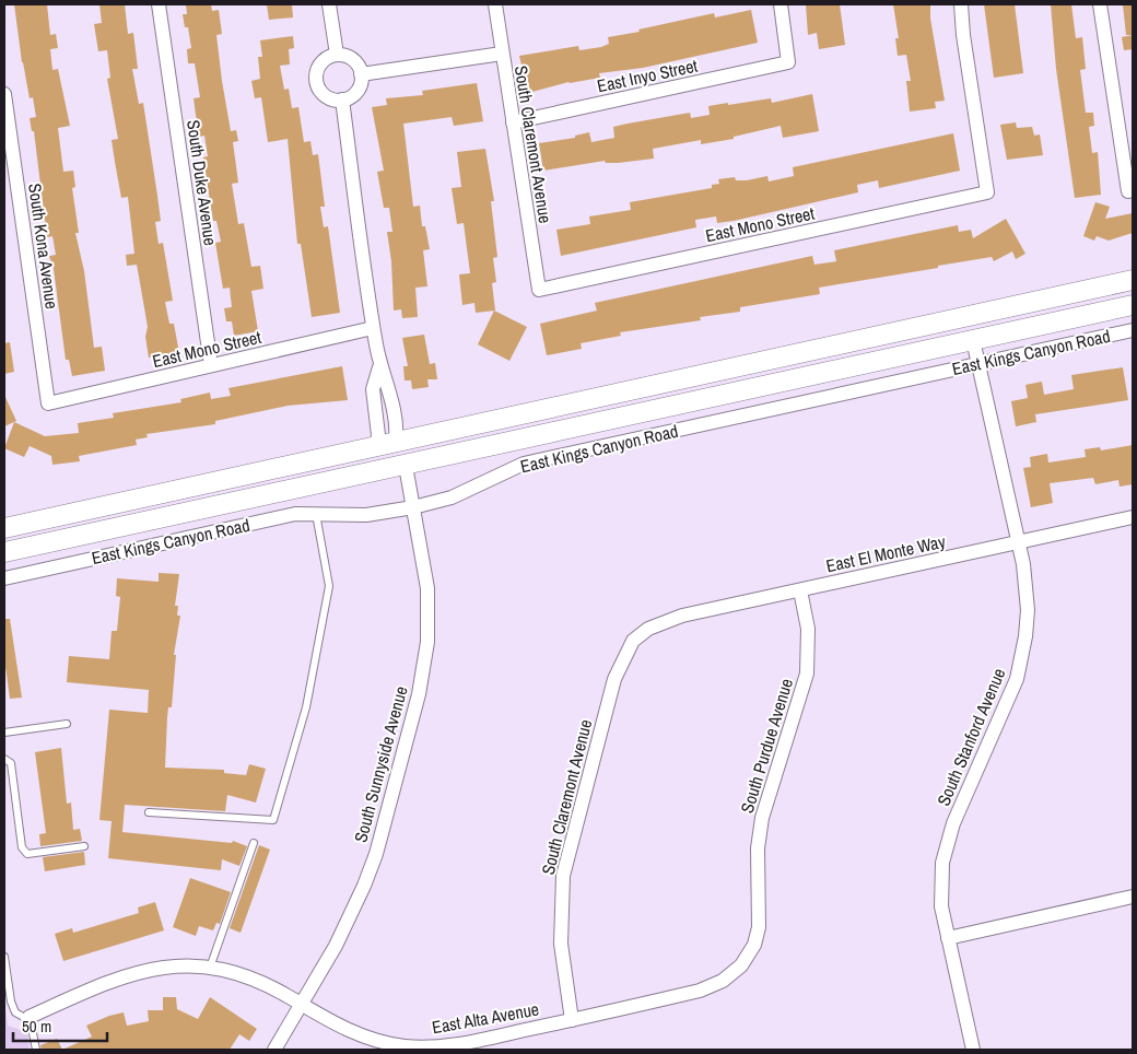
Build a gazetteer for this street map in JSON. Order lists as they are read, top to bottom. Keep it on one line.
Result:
{"streets":{"main road":["East Kings Canyon Road"],"street":["East Inyo Street","South Claremont Avenue","South Duke Avenue","East Mono Street","South Kona Avenue","East El Monte Way","South Stanford Avenue","South Purdue Avenue","South Sunnyside Avenue","East Alta Avenue"]},"crossings":[["East Inyo Street","South Claremont Avenue"],["South Claremont Avenue","East Mono Street"],["South Claremont Avenue","East El Monte Way"],["South Claremont Avenue","East Alta Avenue"],["South Duke Avenue","East Mono Street"],["East Mono Street","South Kona Avenue"],["East Kings Canyon Road","South Stanford Avenue"],["East Kings Canyon Road","South Sunnyside Avenue"],["East El Monte Way","South Stanford Avenue"],["East El Monte Way","South Purdue Avenue"],["South Purdue Avenue","East Alta Avenue"],["South Sunnyside Avenue","East Alta Avenue"]],"scale_bar":"50 m"}
